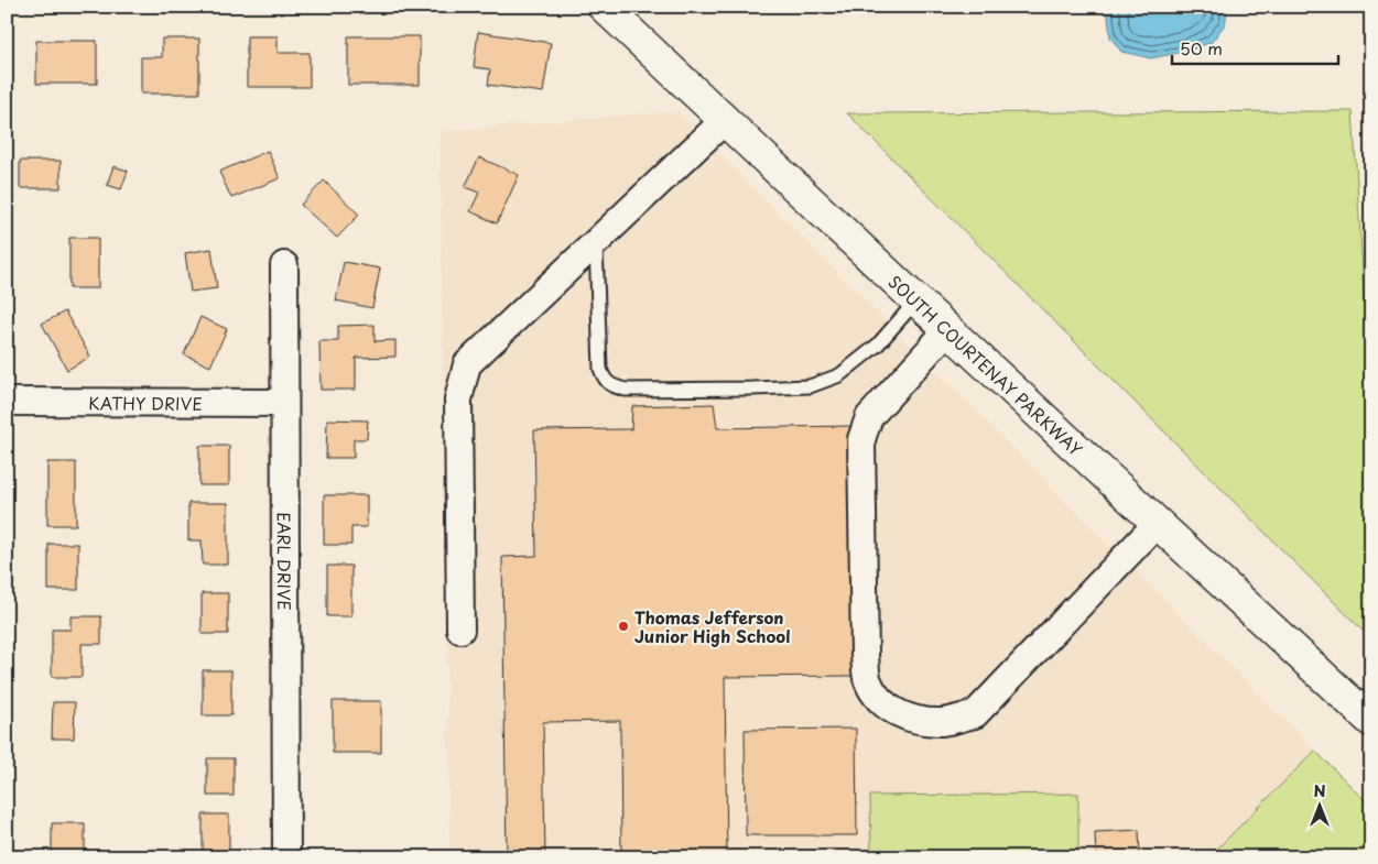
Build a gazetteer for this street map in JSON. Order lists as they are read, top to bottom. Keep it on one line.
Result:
{"streets":{"main road":["SOUTH COURTENAY PARKWAY"],"street":["KATHY DRIVE","EARL DRIVE"]},"crossings":[["KATHY DRIVE","EARL DRIVE"]],"places":["Thomas Jefferson Junior High School"],"scale_bar":"50 m","north":"top"}
